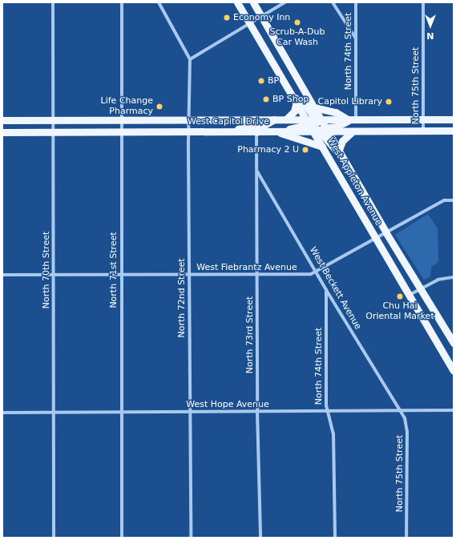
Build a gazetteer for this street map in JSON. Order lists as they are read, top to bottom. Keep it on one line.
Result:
{"streets":{"main road":["West Capitol Drive","West Appleton Avenue"],"street":["North 74th Street","North 75th Street","West Fiebrantz Avenue","North 70th Street","North 71st Street","West Beckett Avenue","North 72nd Street","North 73rd Street","West Hope Avenue"]},"crossings":[["North 74th Street","West Capitol Drive"],["North 74th Street","West Beckett Avenue"],["North 74th Street","West Hope Avenue"],["North 75th Street","West Capitol Drive"],["North 75th Street","West Beckett Avenue"],["North 75th Street","West Hope Avenue"],["West Capitol Drive","West Appleton Avenue"],["West Capitol Drive","North 70th Street"],["West Capitol Drive","North 71st Street"],["West Capitol Drive","North 72nd Street"],["West Capitol Drive","North 73rd Street"],["West Fiebrantz Avenue","North 70th Street"],["West Fiebrantz Avenue","North 71st Street"],["West Fiebrantz Avenue","West Beckett Avenue"],["West Fiebrantz Avenue","North 72nd Street"],["West Fiebrantz Avenue","North 73rd Street"],["North 70th Street","West Hope Avenue"],["North 71st Street","West Hope Avenue"],["West Beckett Avenue","North 73rd Street"],["West Beckett Avenue","West Hope Avenue"],["North 72nd Street","West Hope Avenue"],["North 73rd Street","West Hope Avenue"]],"places":["Economy Inn","Scrub-A-Dub Car Wash","BP","BP Shop","Capitol Library","Life Change Pharmacy","Pharmacy 2 U","Chu Hai Oriental Market"],"north":"bottom"}
